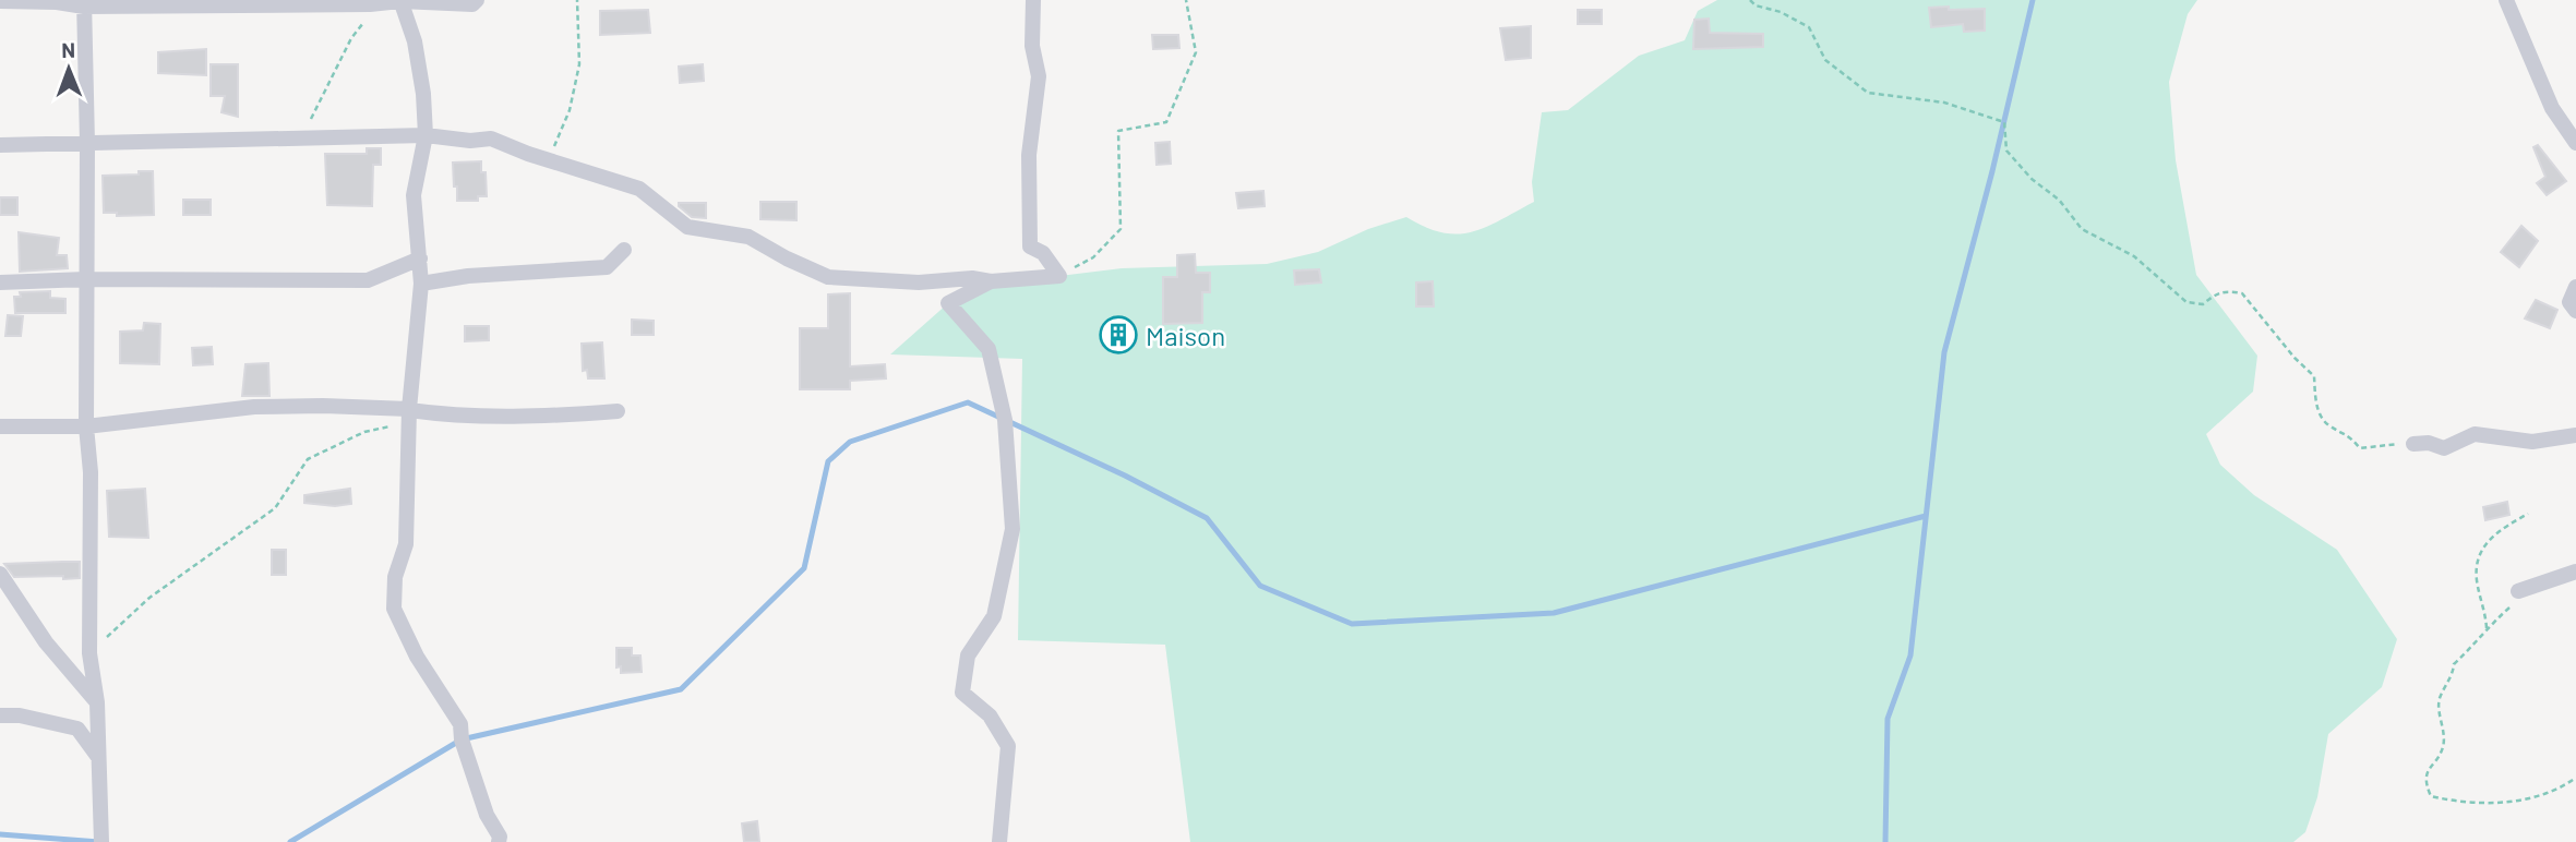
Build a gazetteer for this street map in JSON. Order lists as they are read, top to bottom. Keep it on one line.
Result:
{"places":{"building":["Maison"]},"north":"top"}
